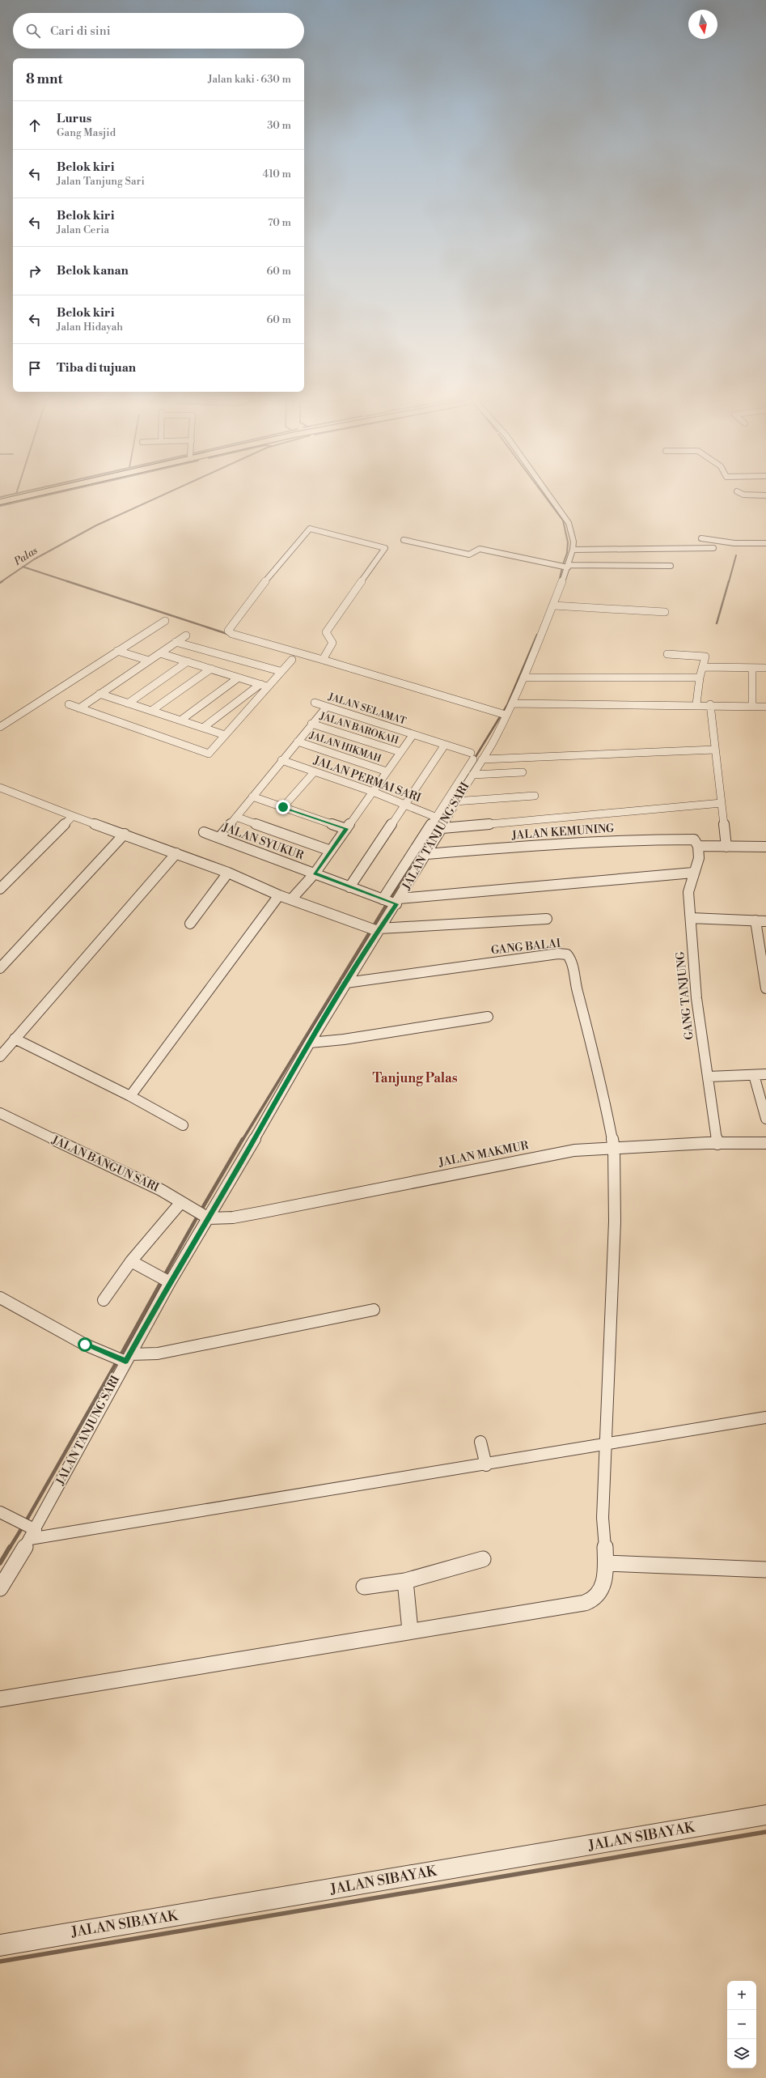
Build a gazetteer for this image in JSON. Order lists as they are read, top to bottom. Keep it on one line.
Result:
{"streets":{"street":["JALAN SELAMAT","JALAN BAROKAH","JALAN HIKMAH","JALAN PERMAI SARI","JALAN KEMUNING","JALAN TANJUNG SARI","JALAN SYUKUR","GANG BALAI","GANG TANJUNG","JALAN MAKMUR","JALAN BANGUN SARI","JALAN SIBAYAK"]},"crossings":[["JALAN SELAMAT","JALAN TANJUNG SARI"],["JALAN PERMAI SARI","JALAN TANJUNG SARI"],["JALAN KEMUNING","JALAN TANJUNG SARI"],["JALAN KEMUNING","GANG TANJUNG"],["JALAN TANJUNG SARI","JALAN SYUKUR"],["JALAN TANJUNG SARI","GANG BALAI"],["JALAN TANJUNG SARI","JALAN MAKMUR"],["JALAN TANJUNG SARI","JALAN BANGUN SARI"],["GANG BALAI","JALAN MAKMUR"],["GANG TANJUNG","JALAN MAKMUR"],["JALAN MAKMUR","JALAN BANGUN SARI"]],"districts":["Tanjung Palas"],"water":["Palas"],"north":"bottom","page":{"search":"Cari di sini","heading":["8 mnt","Jalan kaki · 630 m"],"list":[["Lurus","Gang Masjid","30 m"],["Belok kiri","Jalan Tanjung Sari","410 m"],["Belok kiri","Jalan Ceria","70 m"],["Belok kanan","60 m"],["Belok kiri","Jalan Hidayah","60 m"],"Tiba di tujuan"],"map_buttons":["+","−"]}}
